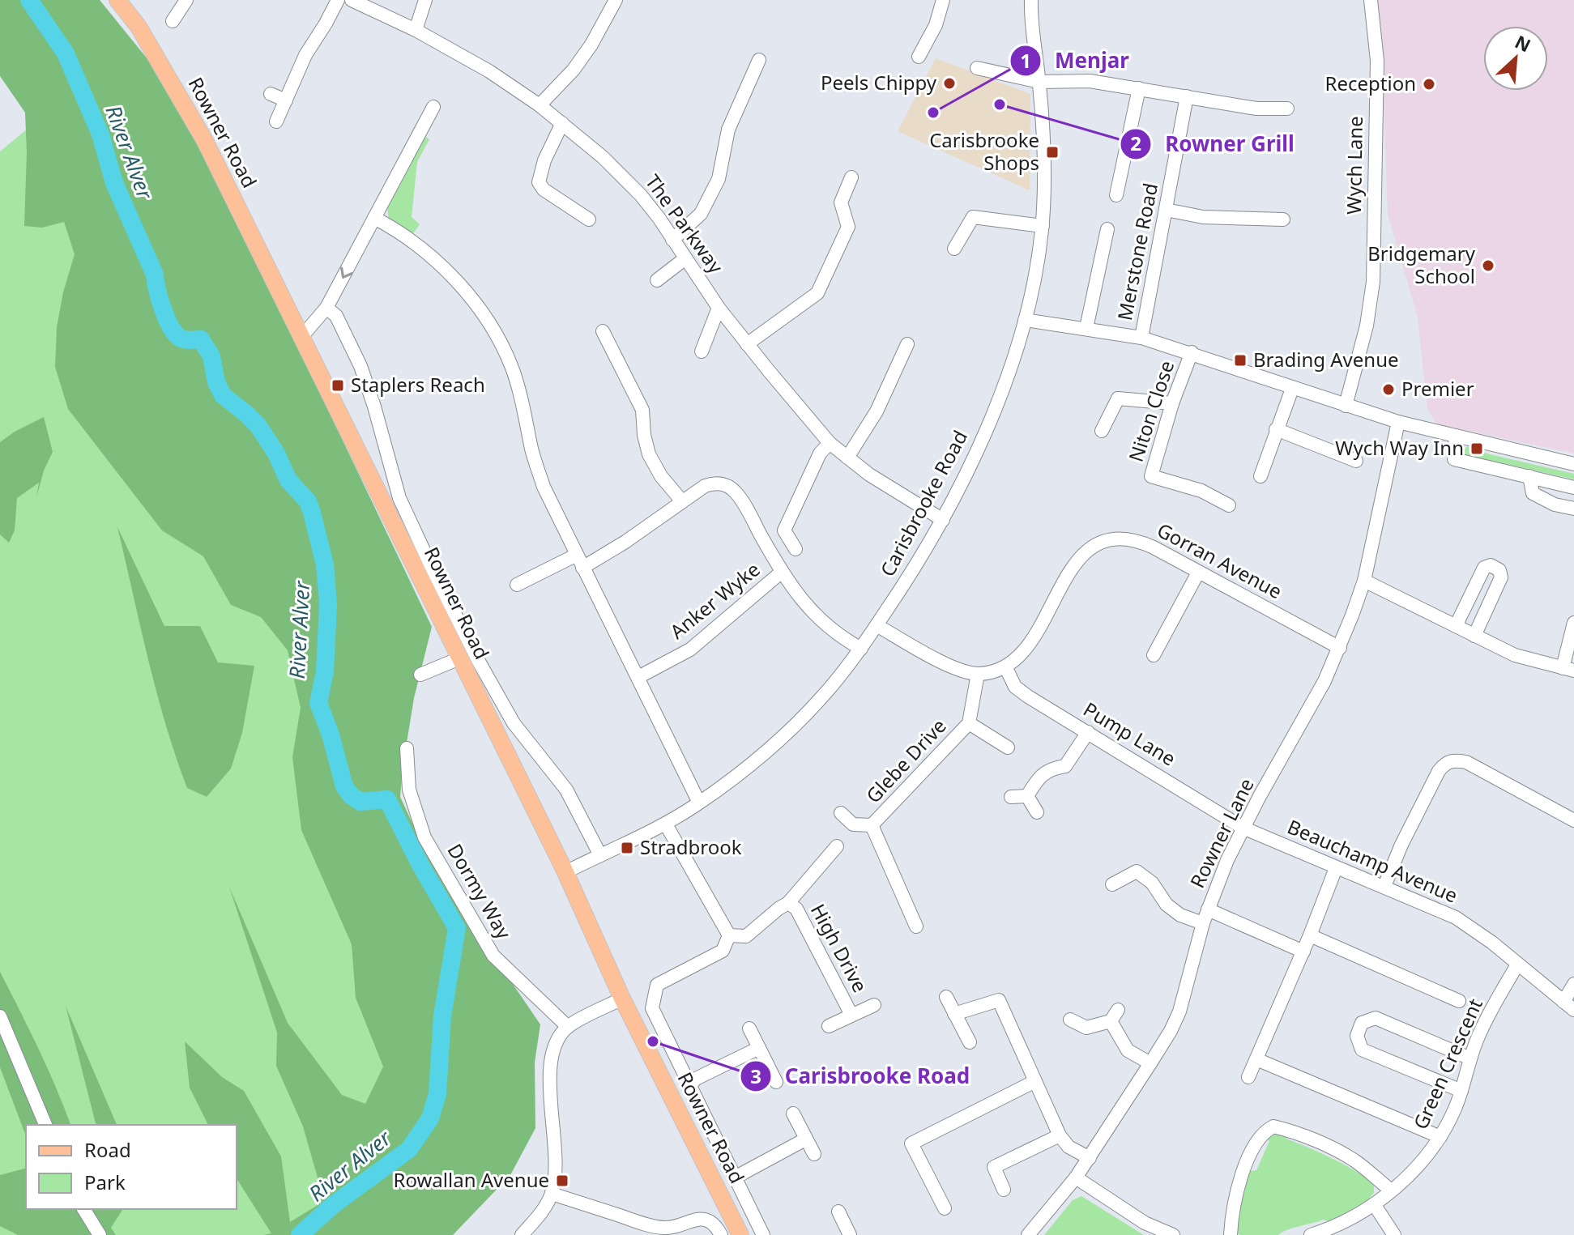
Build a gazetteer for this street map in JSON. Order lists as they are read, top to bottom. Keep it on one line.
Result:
{"streets":{"main road":["Rowner Road"],"street":["Wych Lane","The Parkway","Merstone Road","Niton Close","Carisbrooke Road","Gorran Avenue","Anker Wyke","Pump Lane","Glebe Drive","Rowner Lane","Beauchamp Avenue","Dormy Way","High Drive","Green Crescent"]},"crossings":[["Rowner Road","Carisbrooke Road"],["The Parkway","Carisbrooke Road"],["Gorran Avenue","Pump Lane"],["Gorran Avenue","Glebe Drive"],["Gorran Avenue","Rowner Lane"],["Pump Lane","Rowner Lane"],["Pump Lane","Beauchamp Avenue"],["Rowner Lane","Beauchamp Avenue"],["Beauchamp Avenue","Green Crescent"]],"water":["River Alver"],"places":{"other":["Peels Chippy","Reception","Rowner Grill","Menjar","Bridgemary School","Premier","Carisbrooke Road"],"transit":["Carisbrooke Shops","Brading Avenue","Staplers Reach","Wych Way Inn","Stradbrook","Rowallan Avenue"]},"legend":["Road","Park"],"north":"top right"}
